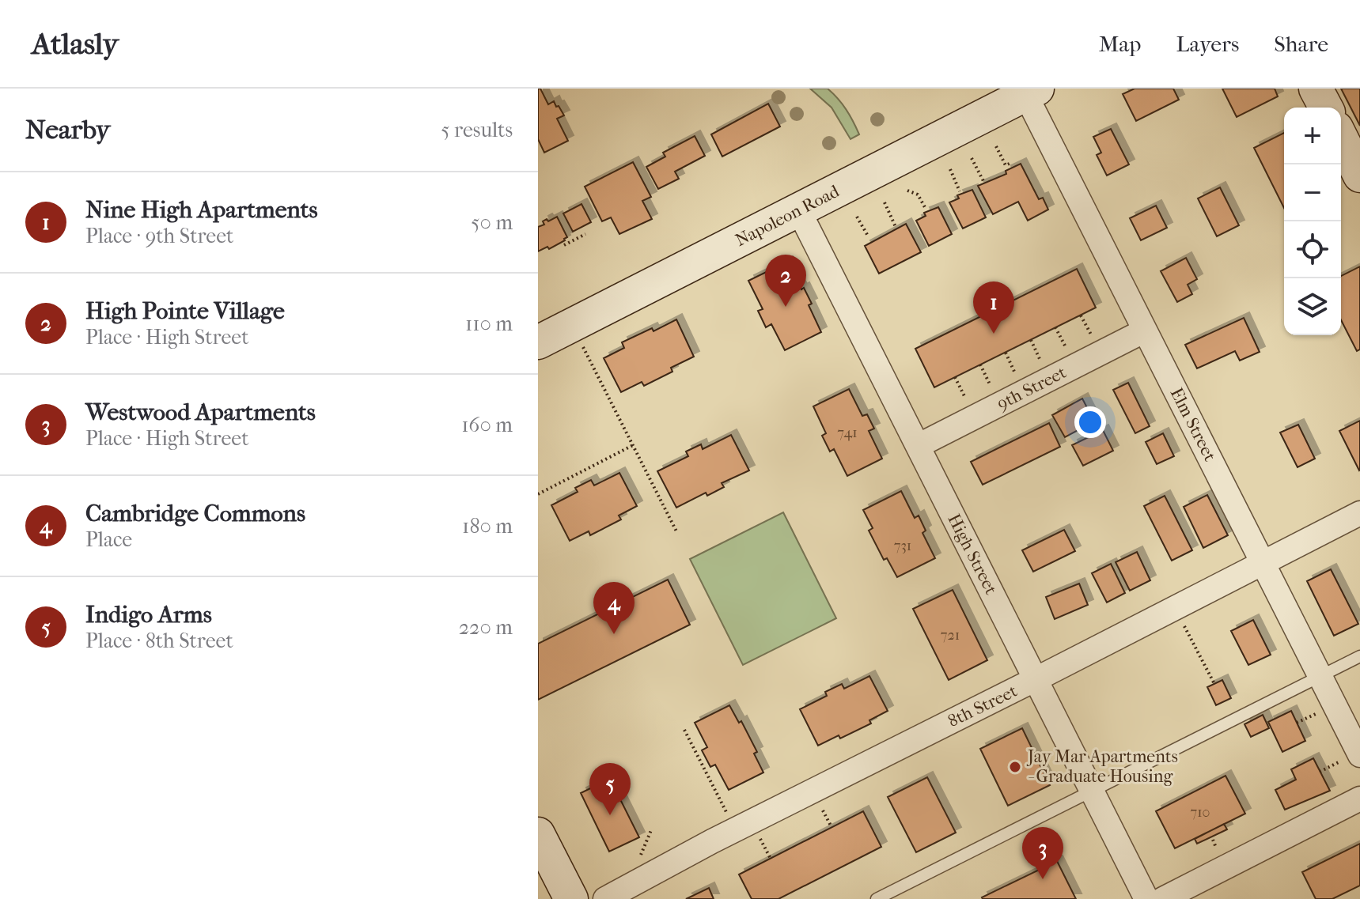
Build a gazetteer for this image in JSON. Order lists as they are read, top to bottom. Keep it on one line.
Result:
{"streets":{"main road":["Napoleon Road"],"street":["9th Street","Elm Street","High Street","8th Street"]},"crossings":[["Napoleon Road","Elm Street"],["Napoleon Road","High Street"],["9th Street","Elm Street"],["9th Street","High Street"],["Elm Street","8th Street"],["High Street","8th Street"]],"places":["Jay Mar Apartments - Graduate Housing"],"house_numbers":["741","731","721","710"],"page":{"header":"Atlasly","nav":["Map","Layers","Share"],"heading":["Nearby","5 results"],"map_buttons":["+","−"],"list":[{"mark":"1","name":"Nine High Apartments","note":"Place · 9th Street","value":"50 m"},{"mark":"2","name":"High Pointe Village","note":"Place · High Street","value":"110 m"},{"mark":"3","name":"Westwood Apartments","note":"Place · High Street","value":"160 m"},{"mark":"4","name":"Cambridge Commons","note":"Place","value":"180 m"},{"mark":"5","name":"Indigo Arms","note":"Place · 8th Street","value":"220 m"}],"pins":["2","1","4","5","3"]}}
